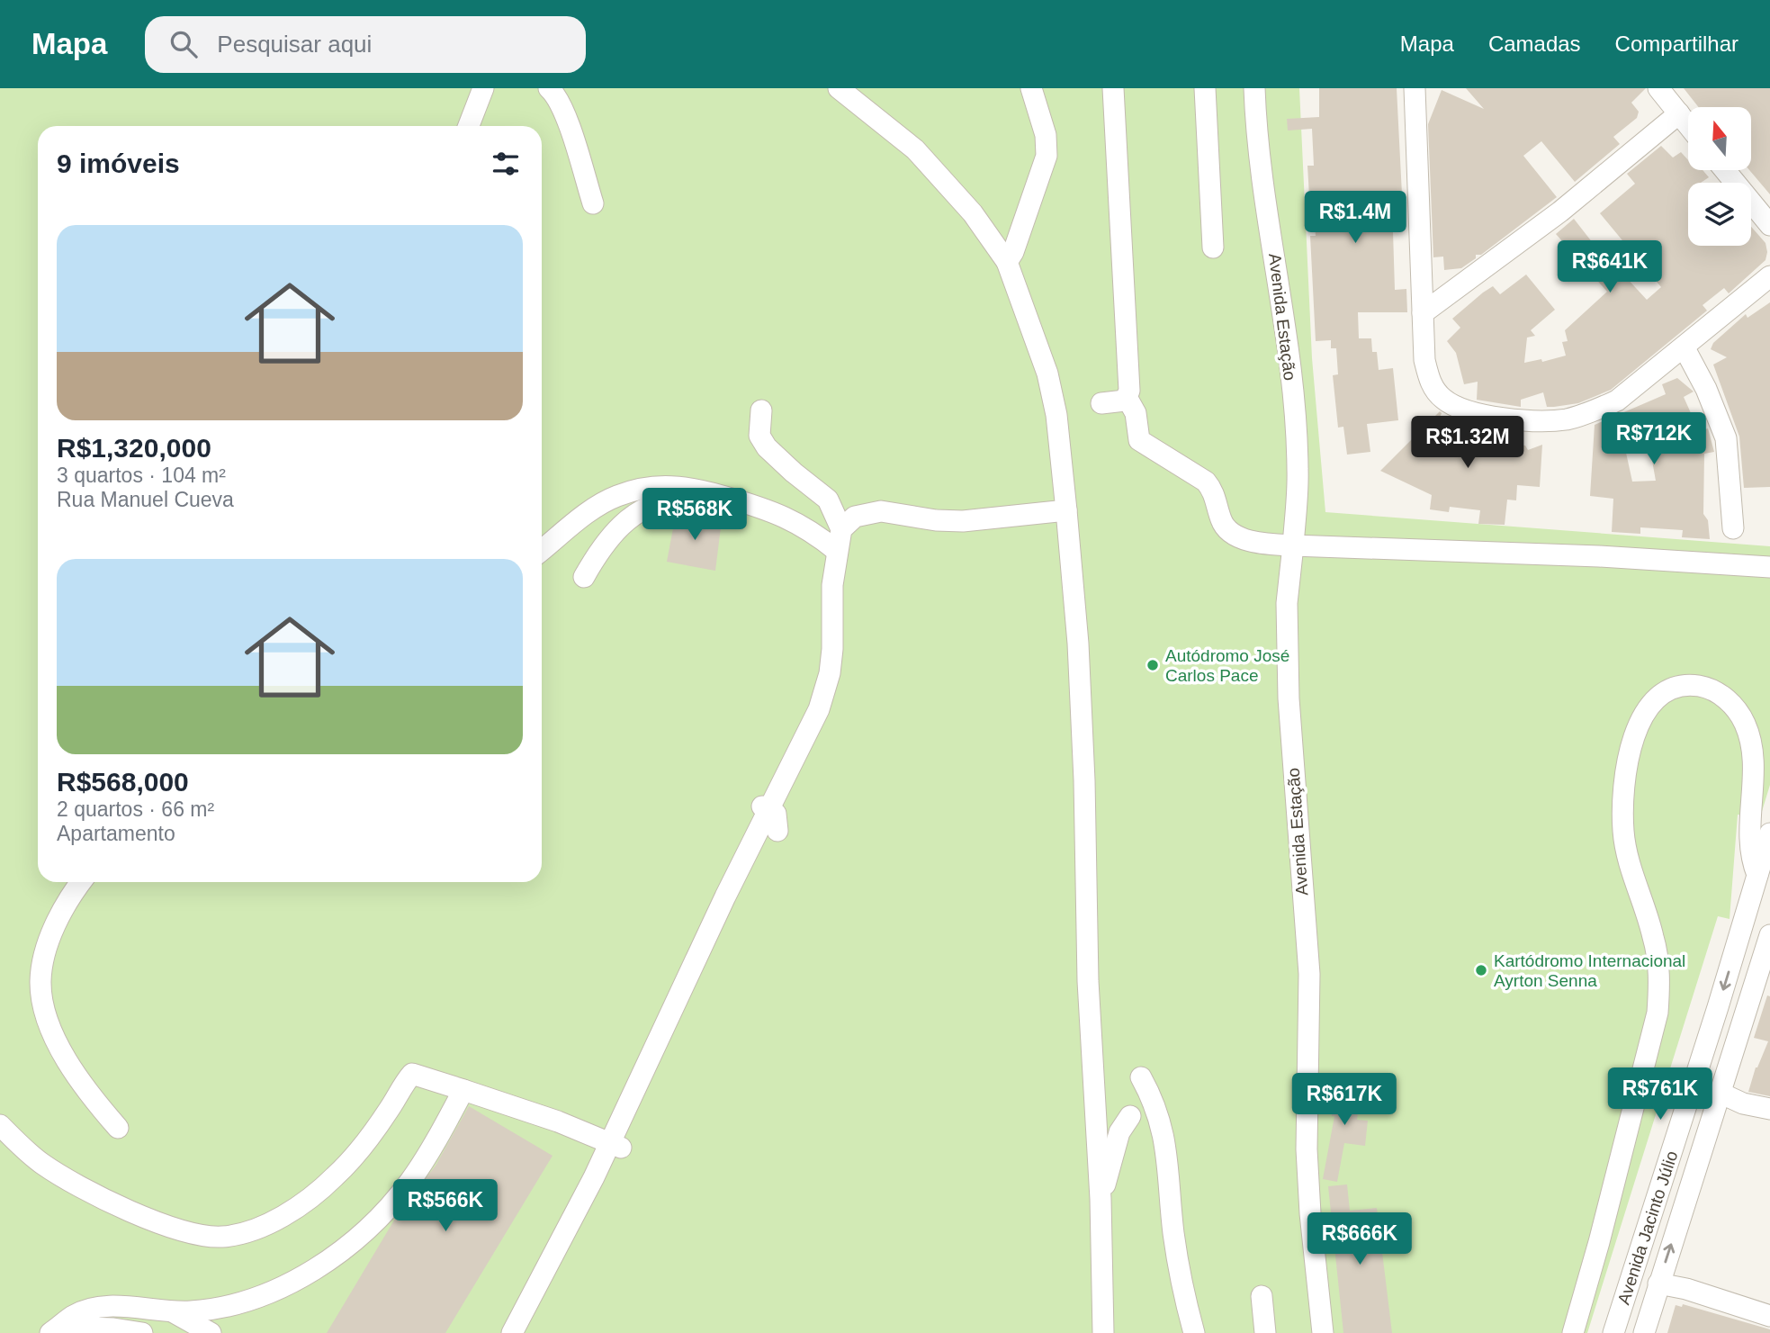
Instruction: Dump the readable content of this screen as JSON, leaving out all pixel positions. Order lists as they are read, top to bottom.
{
  "streets": {
    "street": ["Avenida Estação", "Avenida Jacinto Júlio"]
  },
  "places": ["Autódromo José Carlos Pace", "Kartódromo Internacional Ayrton Senna"],
  "north": "top",
  "page": {
    "header": "Mapa",
    "search": "Pesquisar aqui",
    "nav": ["Mapa", "Camadas", "Compartilhar"],
    "heading": "9 imóveis",
    "price": [
      "R$1.4M",
      "R$641K",
      "R$712K",
      "R$1.32M",
      "R$568K",
      "R$761K",
      "R$617K",
      "R$566K",
      "R$666K"
    ],
    "list": [
      {
        "name": "R$1,320,000",
        "note": "3 quartos · 104 m² · Rua Manuel Cueva"
      },
      {
        "name": "R$568,000",
        "note": "2 quartos · 66 m² · Apartamento"
      }
    ]
  }
}
